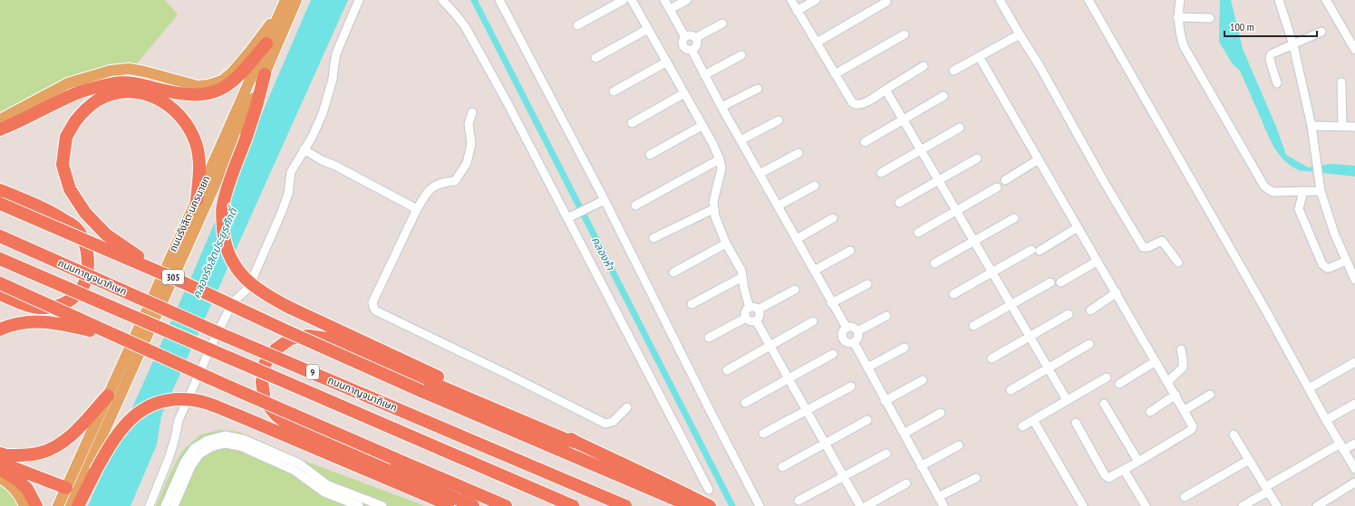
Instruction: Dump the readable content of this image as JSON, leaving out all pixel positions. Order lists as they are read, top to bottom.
{
  "streets": {
    "highway": ["ถนนกาญจนาภิเษก", "9"],
    "main road": ["ถนนรังสิต-นครนายก", "305"]
  },
  "water": ["คลองรังสิตประยูรศักดิ์", "คลองห้า"],
  "scale_bar": "100 m"
}
